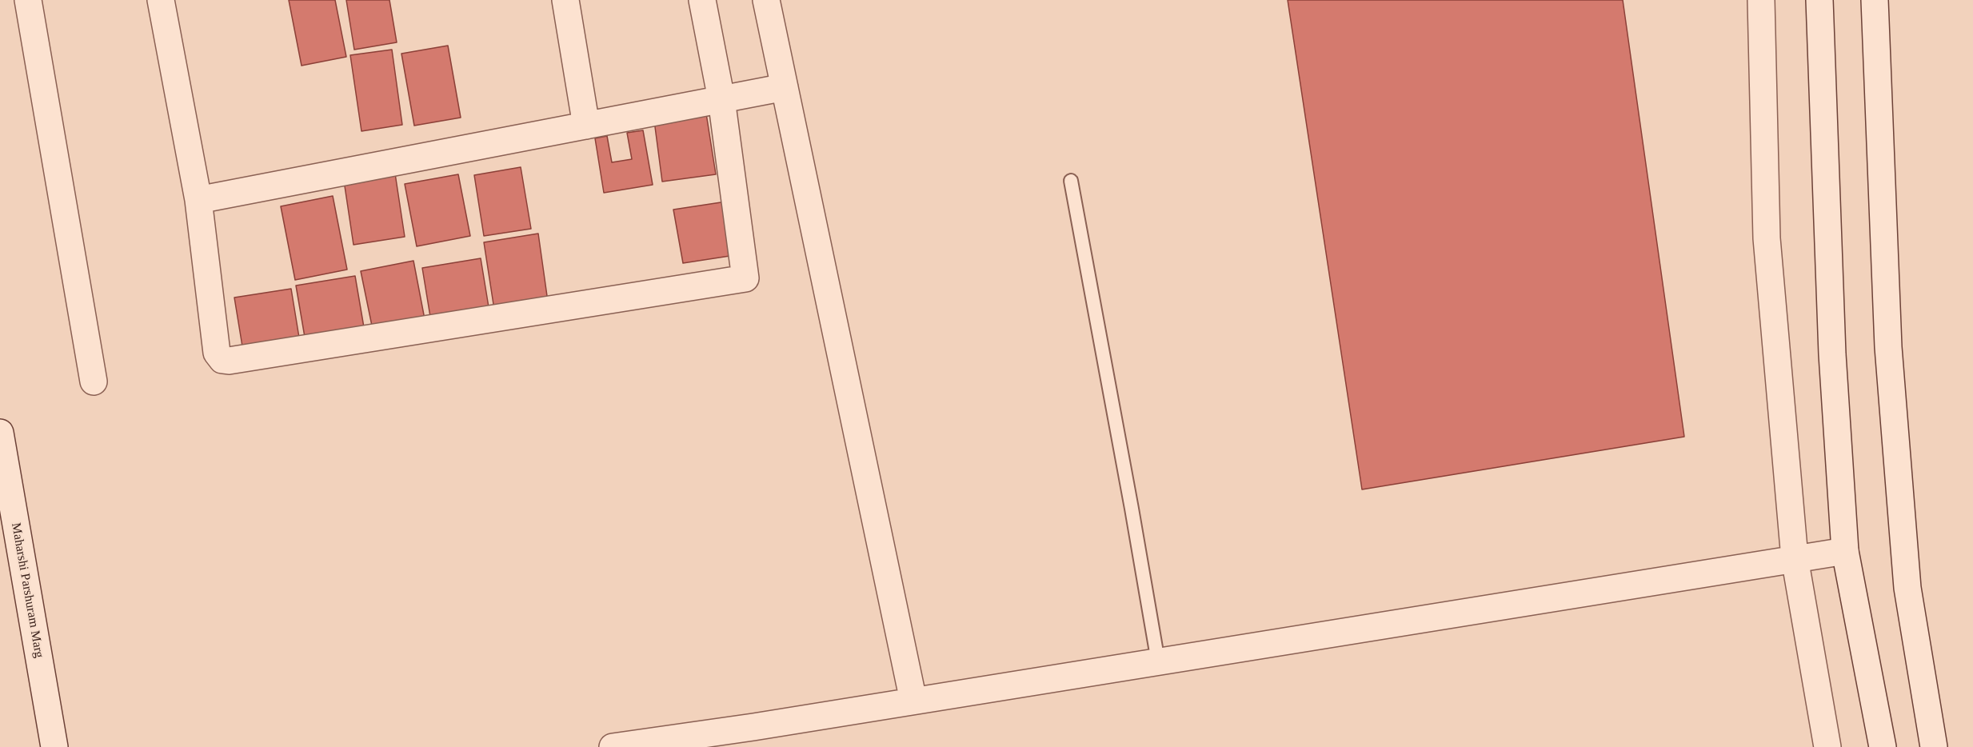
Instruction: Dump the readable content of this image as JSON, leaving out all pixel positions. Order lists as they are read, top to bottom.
{
  "streets": {
    "street": ["Maharshi Parshuram Marg"]
  }
}
